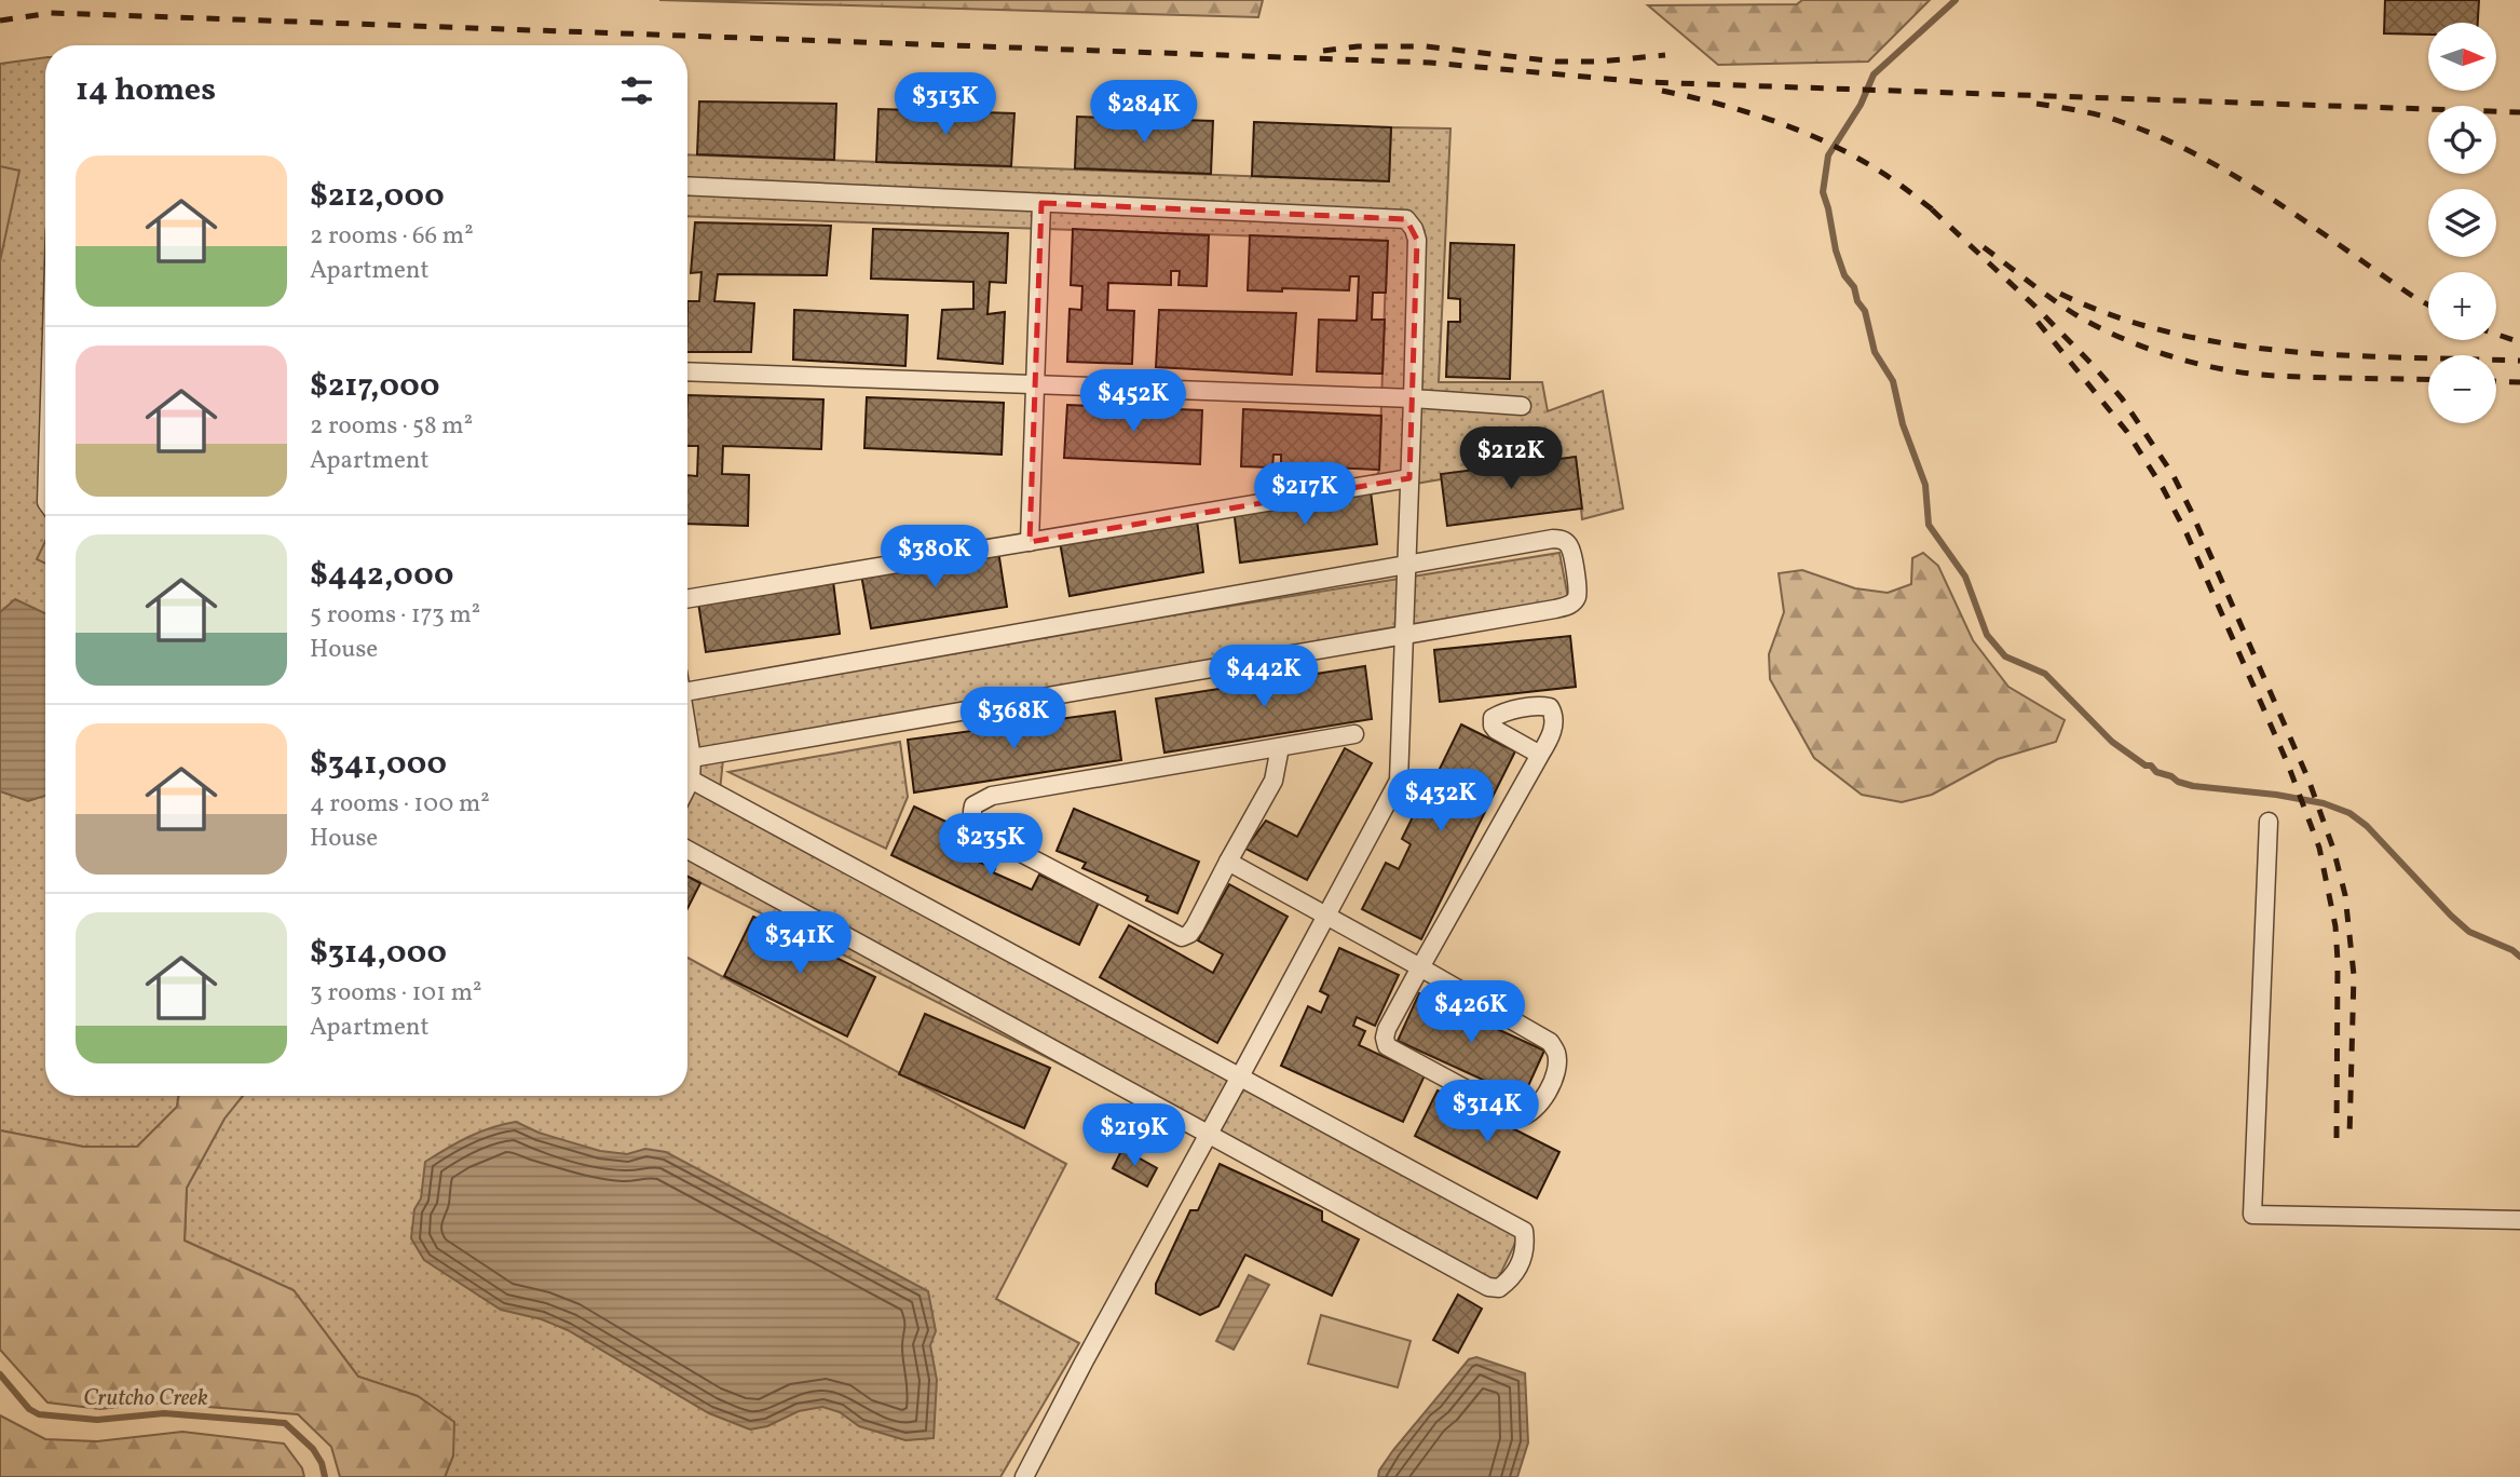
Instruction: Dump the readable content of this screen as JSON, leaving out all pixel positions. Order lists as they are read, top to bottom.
{
  "water": ["Crutcho Creek"],
  "north": "right",
  "page": {
    "map_buttons": ["+", "−"],
    "heading": "14 homes",
    "price": [
      "$313K",
      "$284K",
      "$452K",
      "$212K",
      "$217K",
      "$380K",
      "$442K",
      "$368K",
      "$432K",
      "$235K",
      "$341K",
      "$426K",
      "$314K",
      "$219K"
    ],
    "list": [
      {
        "name": "$212,000",
        "note": "2 rooms · 66 m² · Apartment"
      },
      {
        "name": "$217,000",
        "note": "2 rooms · 58 m² · Apartment"
      },
      {
        "name": "$442,000",
        "note": "5 rooms · 173 m² · House"
      },
      {
        "name": "$341,000",
        "note": "4 rooms · 100 m² · House"
      },
      {
        "name": "$314,000",
        "note": "3 rooms · 101 m² · Apartment"
      }
    ]
  }
}
